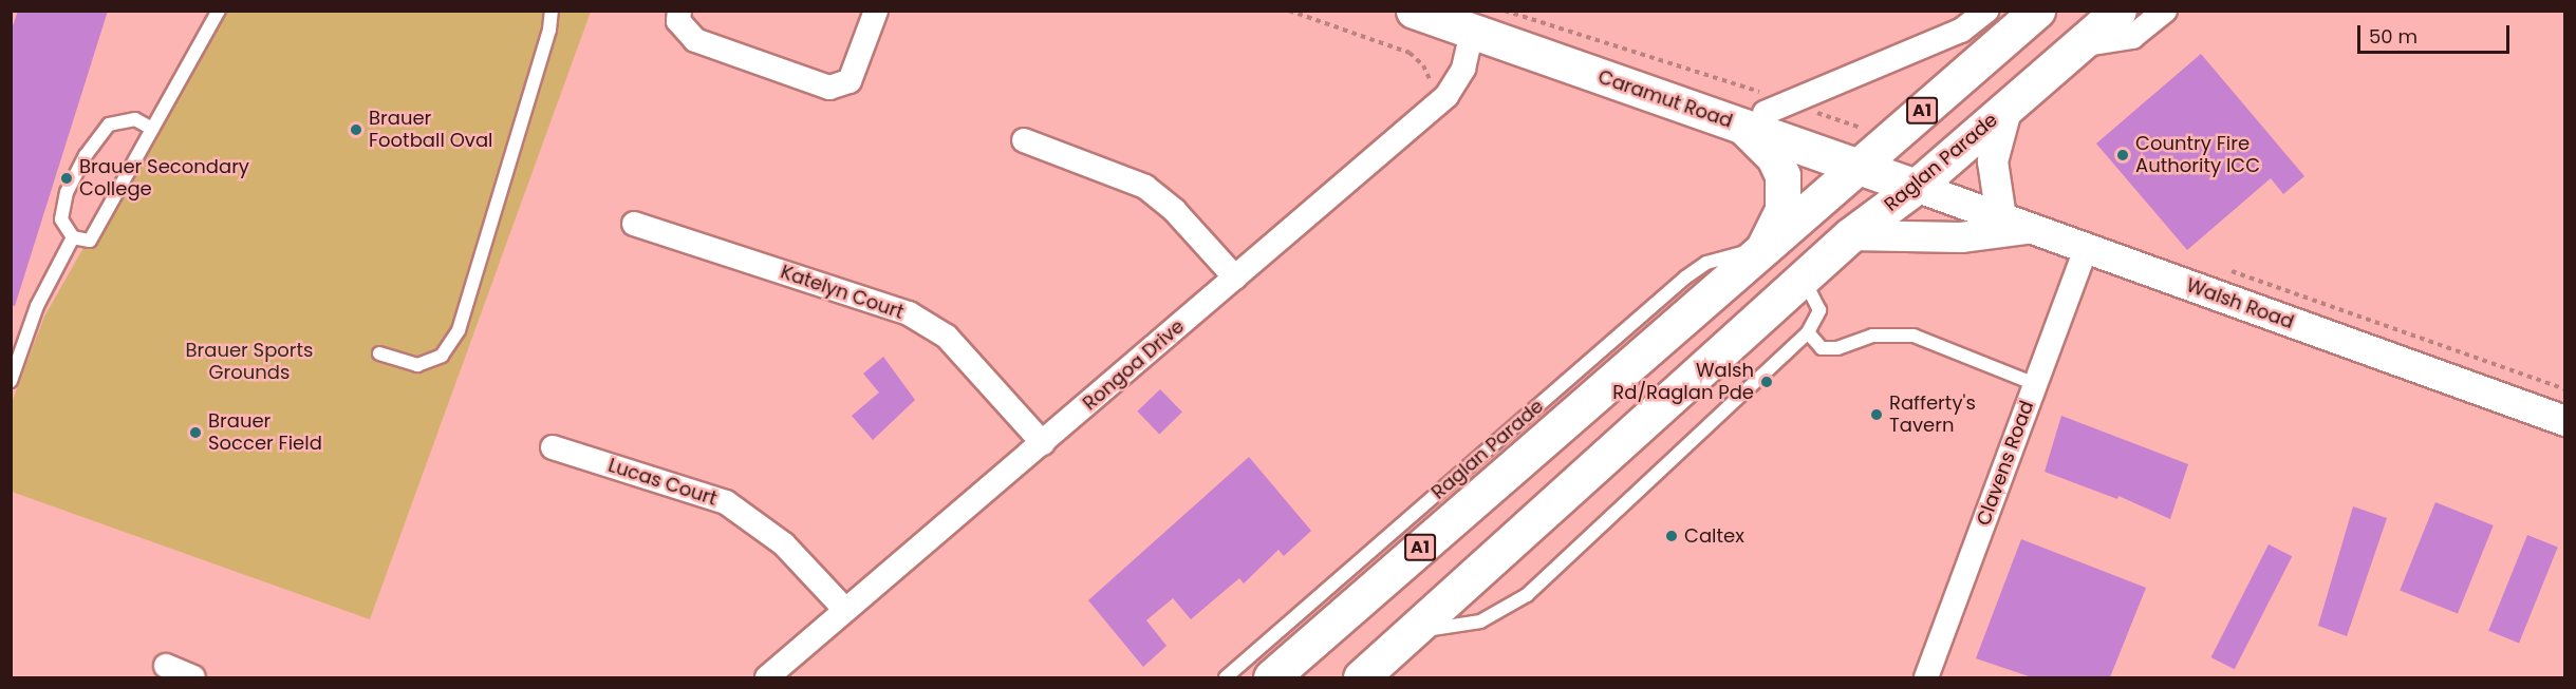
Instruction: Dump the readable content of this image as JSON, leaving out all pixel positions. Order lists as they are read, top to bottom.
{
  "streets": {
    "main road": ["Caramut Road", "A1", "Raglan Parade"],
    "street": [
      "Katelyn Court",
      "Walsh Road",
      "Rongoa Drive",
      "Clavens Road",
      "Lucas Court"
    ]
  },
  "crossings": [
    ["Caramut Road", "Raglan Parade"],
    ["Caramut Road", "Walsh Road"],
    ["Caramut Road", "Rongoa Drive"],
    ["Raglan Parade", "Walsh Road"],
    ["Katelyn Court", "Rongoa Drive"],
    ["Walsh Road", "Clavens Road"],
    ["Rongoa Drive", "Lucas Court"]
  ],
  "parks": ["Brauer Sports Grounds"],
  "places": [
    "Brauer Football Oval",
    "Country Fire Authority ICC",
    "Brauer Secondary College",
    "Walsh Rd/Raglan Pde",
    "Rafferty's Tavern",
    "Brauer Soccer Field",
    "Caltex"
  ],
  "scale_bar": "50 m"
}
